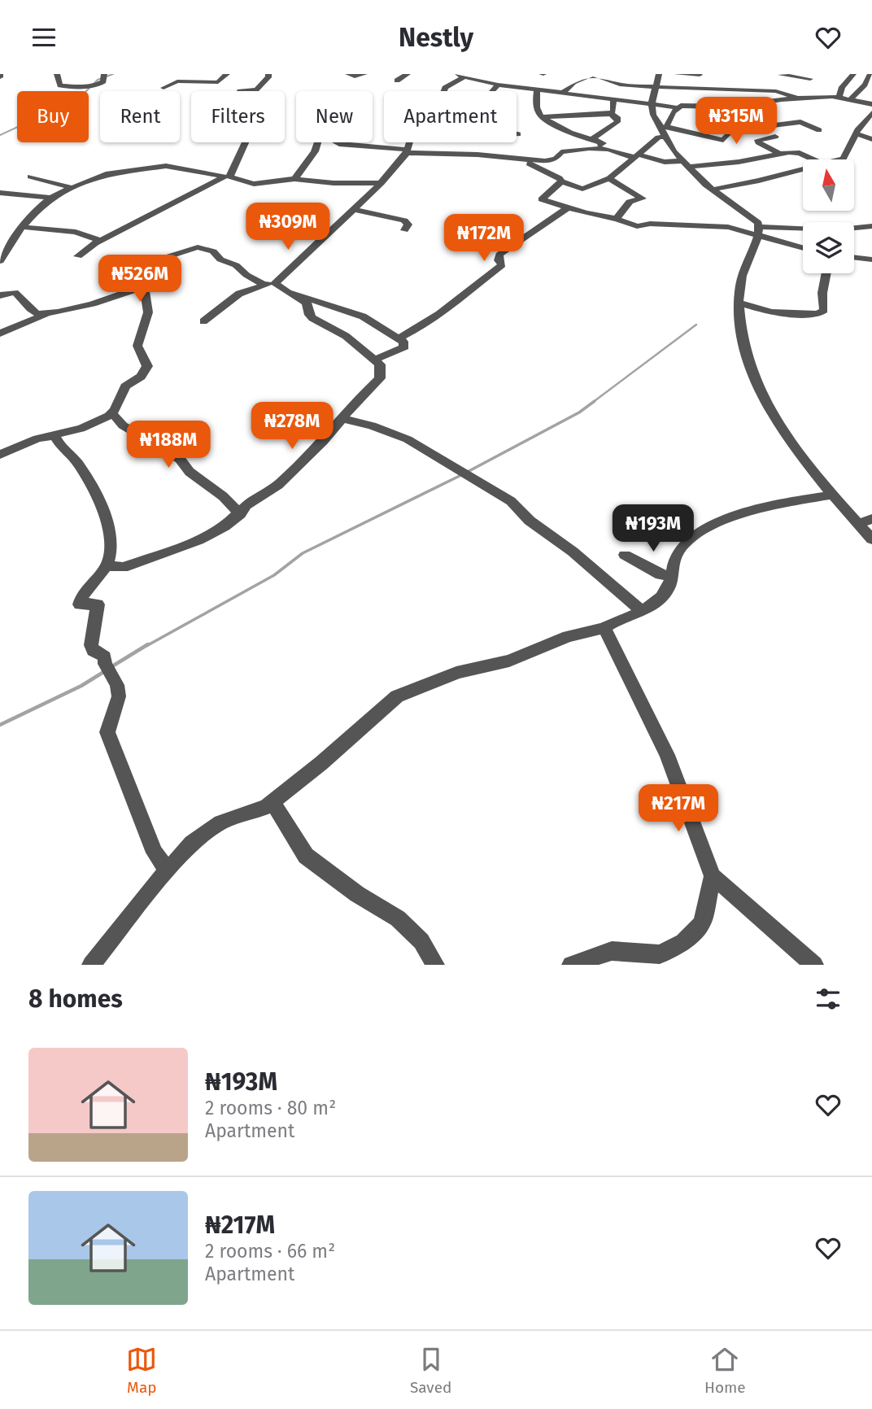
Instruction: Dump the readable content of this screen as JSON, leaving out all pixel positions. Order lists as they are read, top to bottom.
{
  "north": "top",
  "page": {
    "header": "Nestly",
    "chip": [
      "Buy",
      "Rent",
      "Filters",
      "New",
      "Apartment"
    ],
    "price": [
      "₦315M",
      "₦309M",
      "₦172M",
      "₦526M",
      "₦278M",
      "₦188M",
      "₦193M",
      "₦217M"
    ],
    "heading": "8 homes",
    "list": [
      {
        "name": "₦193M",
        "note": "2 rooms · 80 m² · Apartment"
      },
      {
        "name": "₦217M",
        "note": "2 rooms · 66 m² · Apartment"
      }
    ],
    "tabs": ["Map", "Saved", "Home"]
  }
}
